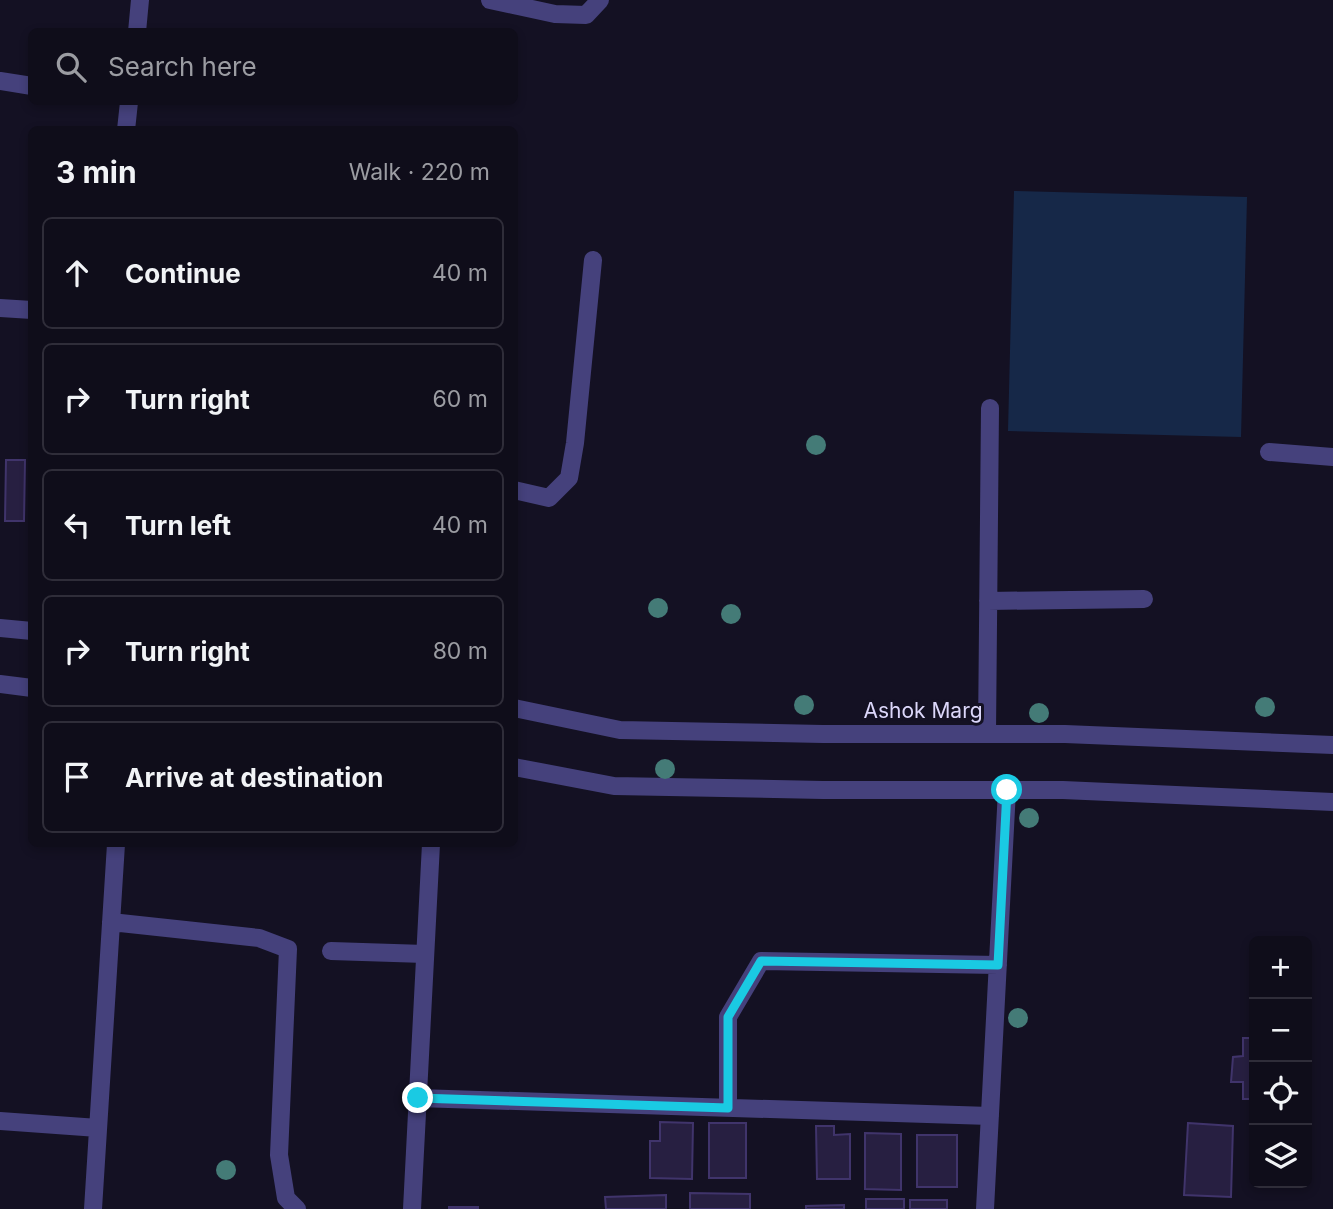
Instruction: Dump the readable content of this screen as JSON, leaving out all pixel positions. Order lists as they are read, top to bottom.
{
  "streets": {
    "street": ["Ashok Marg"]
  },
  "page": {
    "search": "Search here",
    "heading": ["3 min", "Walk · 220 m"],
    "list": [
      ["Continue", "40 m"],
      ["Turn right", "60 m"],
      ["Turn left", "40 m"],
      ["Turn right", "80 m"],
      "Arrive at destination"
    ],
    "map_buttons": ["+", "−"]
  }
}
